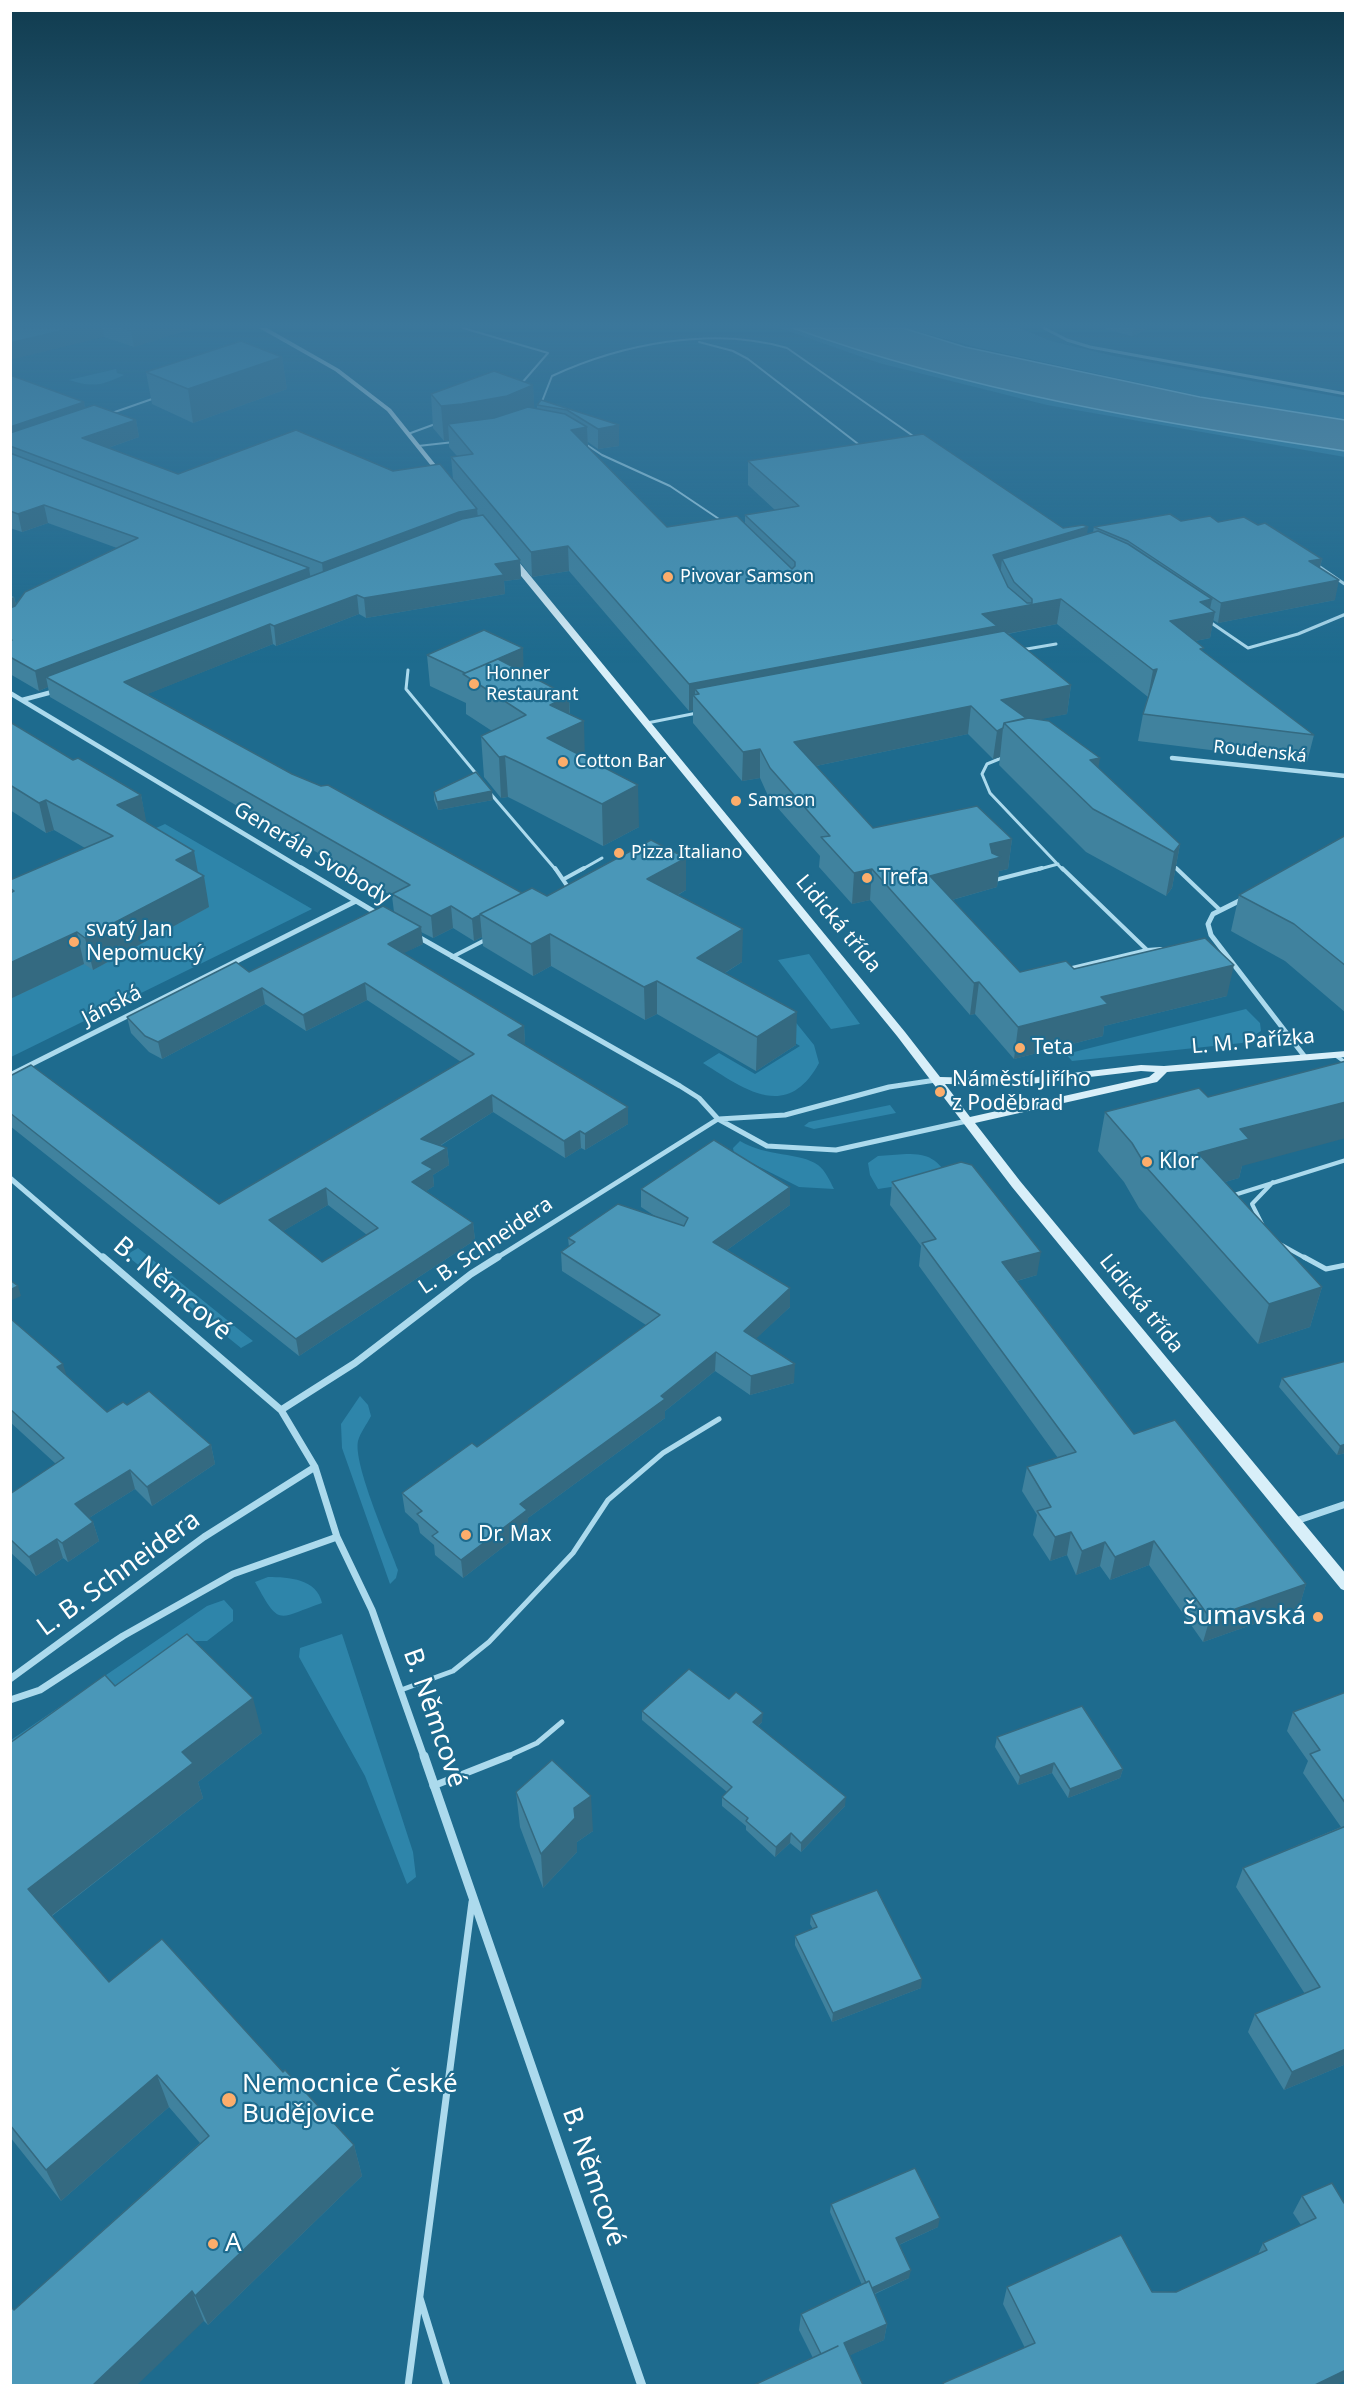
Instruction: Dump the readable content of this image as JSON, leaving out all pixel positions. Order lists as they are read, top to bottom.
{
  "streets": {
    "street": [
      "Roudenská",
      "Generála Svobody",
      "Lidická třída",
      "Jánská",
      "L. M. Pařízka",
      "L. B. Schneidera",
      "B. Němcové"
    ]
  },
  "crossings": [
    ["Generála Svobody", "Lidická třída"],
    ["Generála Svobody", "Jánská"],
    ["Generála Svobody", "L. B. Schneidera"],
    ["Lidická třída", "L. M. Pařízka"],
    ["L. B. Schneidera", "B. Němcové"]
  ],
  "places": [
    "Pivovar Samson",
    "Honner Restaurant",
    "Cotton Bar",
    "Samson",
    "Pizza Italiano",
    "Trefa",
    "svatý Jan Nepomucký",
    "Teta",
    "Náměstí Jiřího z Poděbrad",
    "Klor",
    "Dr. Max",
    "Šumavská",
    "Nemocnice České Budějovice",
    "A"
  ]
}
